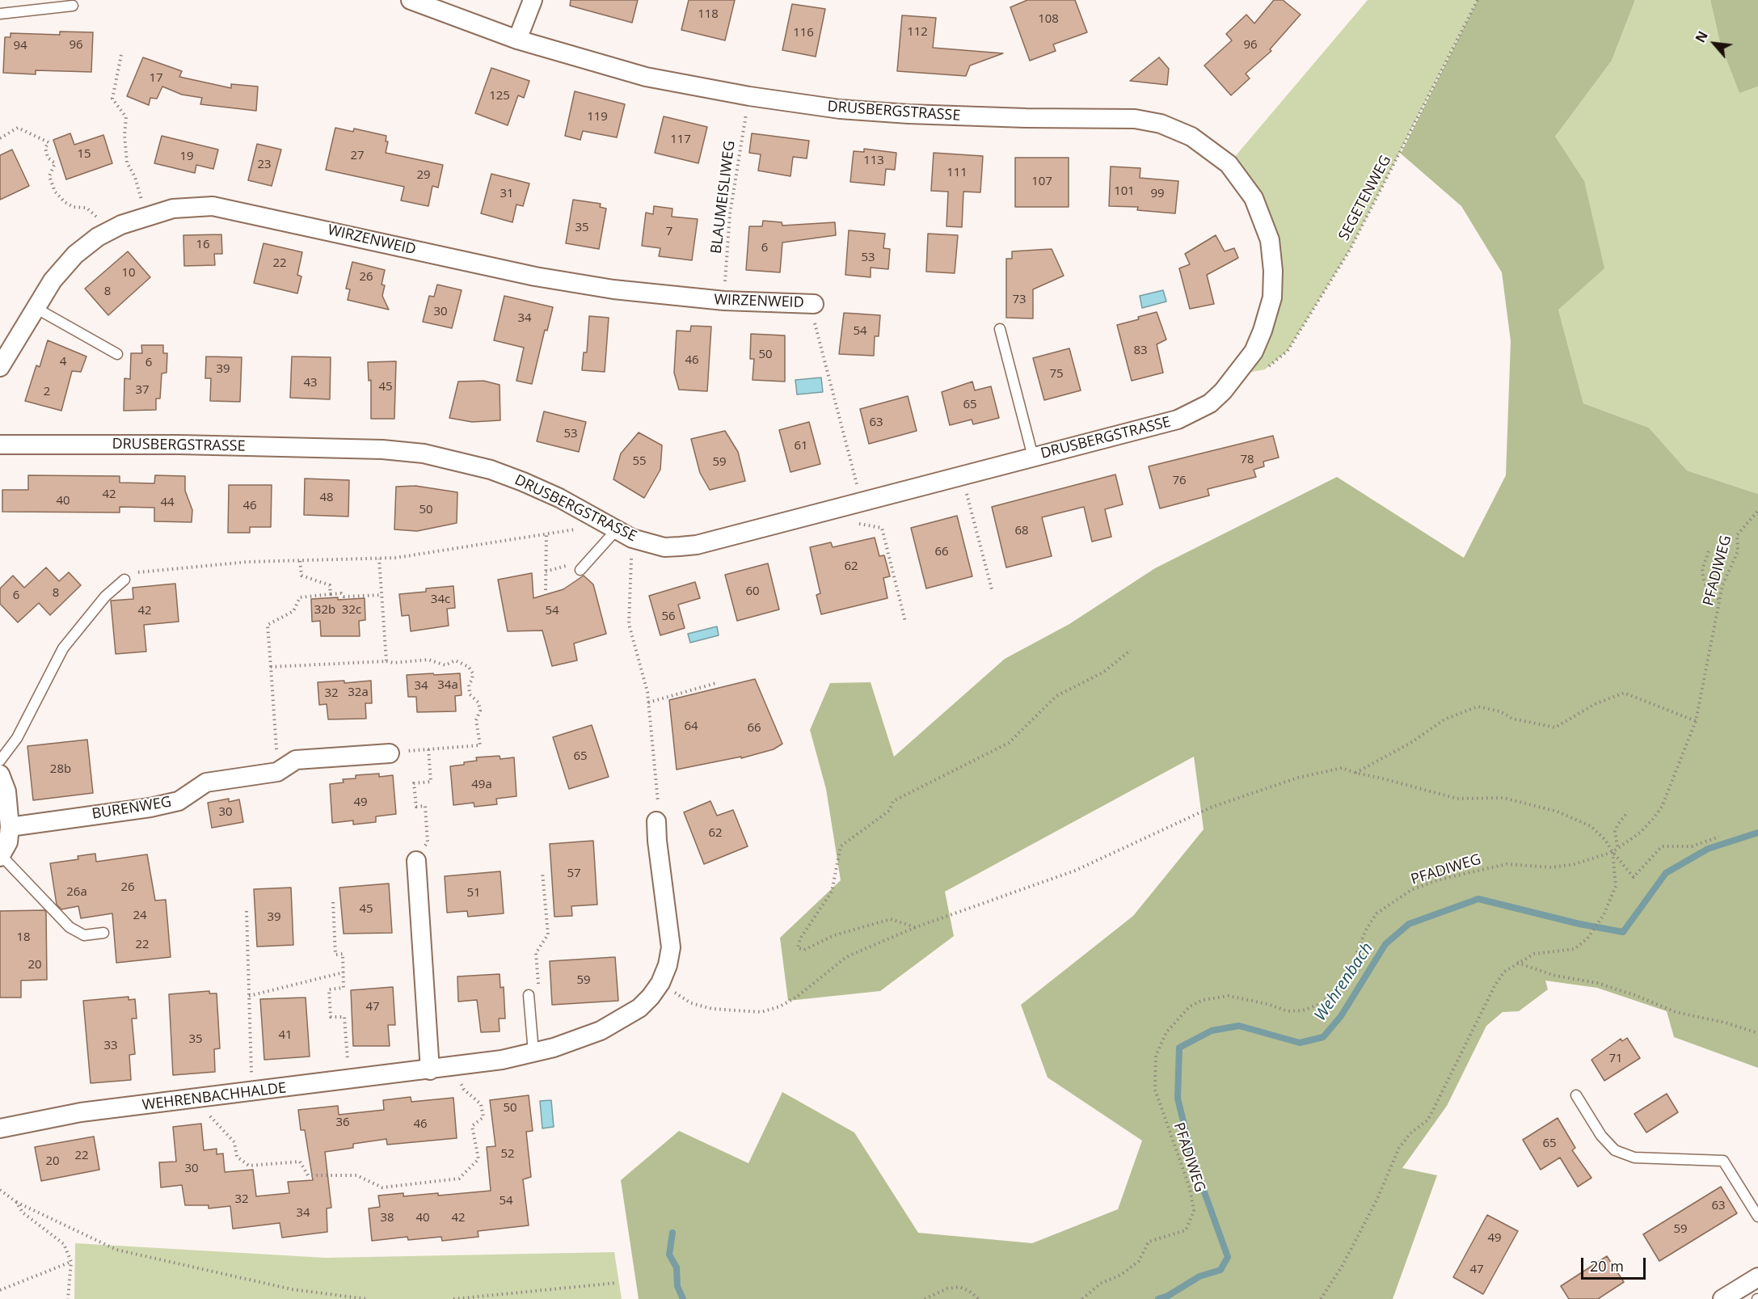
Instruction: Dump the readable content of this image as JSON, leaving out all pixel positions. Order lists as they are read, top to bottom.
{
  "streets": {
    "street": [
      "DRUSBERGSTRASSE",
      "WIRZENWEID",
      "BURENWEG",
      "WEHRENBACHHALDE"
    ],
    "path": ["BLAUMEISLIWEG", "SEGETENWEG", "PFADIWEG"]
  },
  "crossings": [
    ["DRUSBERGSTRASSE", "BLAUMEISLIWEG"],
    ["DRUSBERGSTRASSE", "SEGETENWEG"],
    ["BLAUMEISLIWEG", "WIRZENWEID"]
  ],
  "water": ["Wehrenbach"],
  "house_numbers": [
    "118",
    "108",
    "112",
    "116",
    "96",
    "96",
    "94",
    "17",
    "125",
    "119",
    "117",
    "15",
    "27",
    "19",
    "113",
    "23",
    "111",
    "29",
    "107",
    "101",
    "31",
    "99",
    "35",
    "7",
    "16",
    "6",
    "53",
    "22",
    "10",
    "26",
    "8",
    "73",
    "30",
    "34",
    "54",
    "83",
    "50",
    "46",
    "4",
    "6",
    "39",
    "75",
    "43",
    "45",
    "37",
    "2",
    "65",
    "63",
    "53",
    "61",
    "78",
    "55",
    "59",
    "76",
    "42",
    "48",
    "40",
    "44",
    "46",
    "50",
    "68",
    "66",
    "62",
    "60",
    "8",
    "6",
    "34c",
    "32b",
    "32c",
    "42",
    "54",
    "56",
    "34a",
    "34",
    "32a",
    "32",
    "64",
    "66",
    "65",
    "28b",
    "49a",
    "49",
    "30",
    "62",
    "57",
    "26",
    "26a",
    "51",
    "45",
    "24",
    "39",
    "18",
    "22",
    "20",
    "59",
    "47",
    "41",
    "35",
    "33",
    "71",
    "50",
    "36",
    "46",
    "65",
    "52",
    "22",
    "20",
    "30",
    "32",
    "54",
    "63",
    "34",
    "38",
    "40",
    "42",
    "59",
    "49",
    "47"
  ],
  "scale_bar": "20 m",
  "north": "top left"
}
